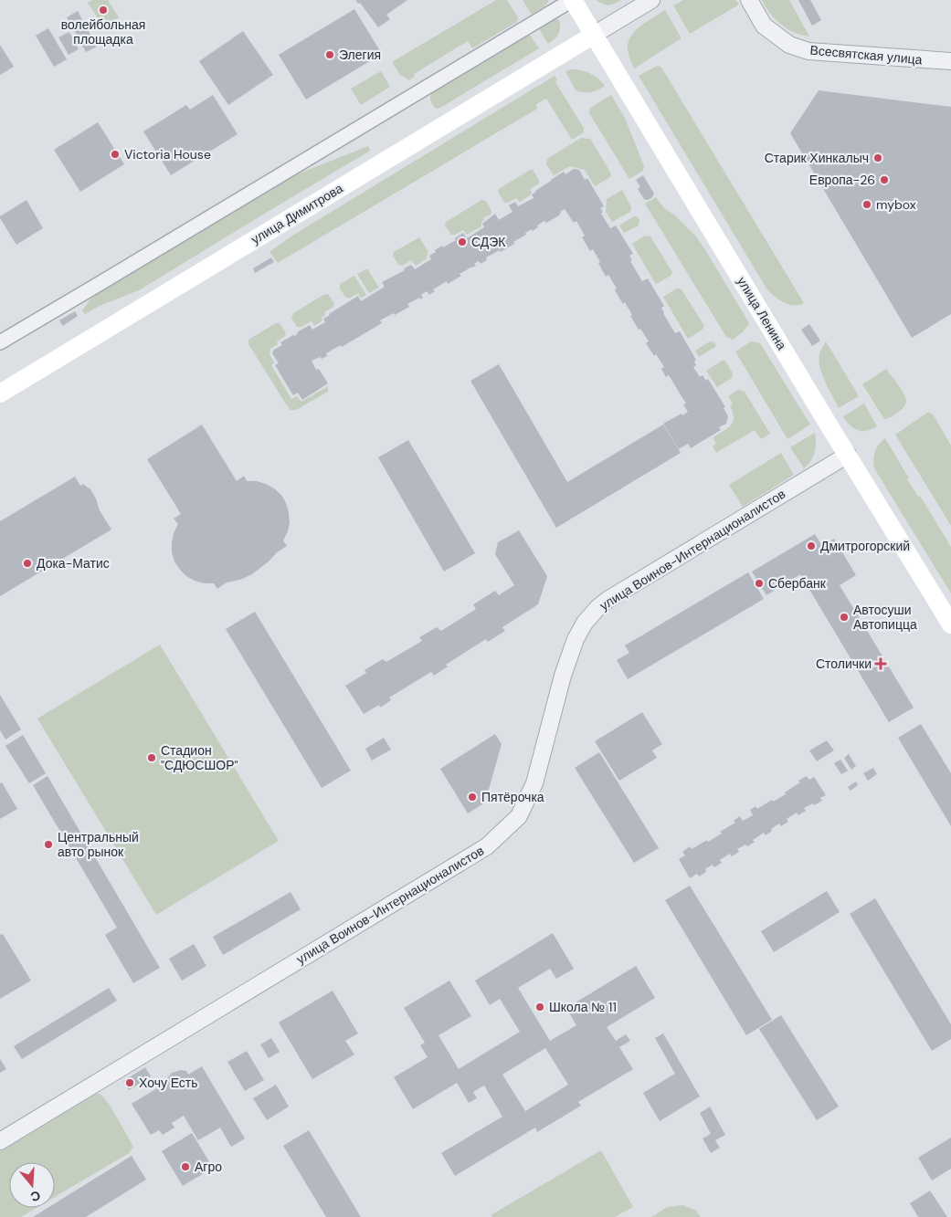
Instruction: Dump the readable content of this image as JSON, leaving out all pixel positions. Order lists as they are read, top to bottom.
{
  "streets": {
    "main road": ["улица Димитрова", "улица Ленина"],
    "street": ["Всесвятская улица", "улица Воинов-Интернационалистов"]
  },
  "crossings": [
    ["улица Димитрова", "улица Ленина"],
    ["улица Ленина", "улица Воинов-Интернационалистов"]
  ],
  "places": {
    "other": [
      "волейбольная площадка",
      "Элегия",
      "Victoria House",
      "Старик Хинкалыч",
      "Европа-26",
      "mybox",
      "СДЭК",
      "Дмитрогорский",
      "Дока-Матис",
      "Сбербанк",
      "Автосуши Автопицца",
      "Стадион \"СДЮСШОР\"",
      "Пятёрочка",
      "Центральный авто рынок",
      "Школа № 11",
      "Хочу Есть",
      "Агро"
    ],
    "health": ["Столички"]
  },
  "north": "bottom"
}
